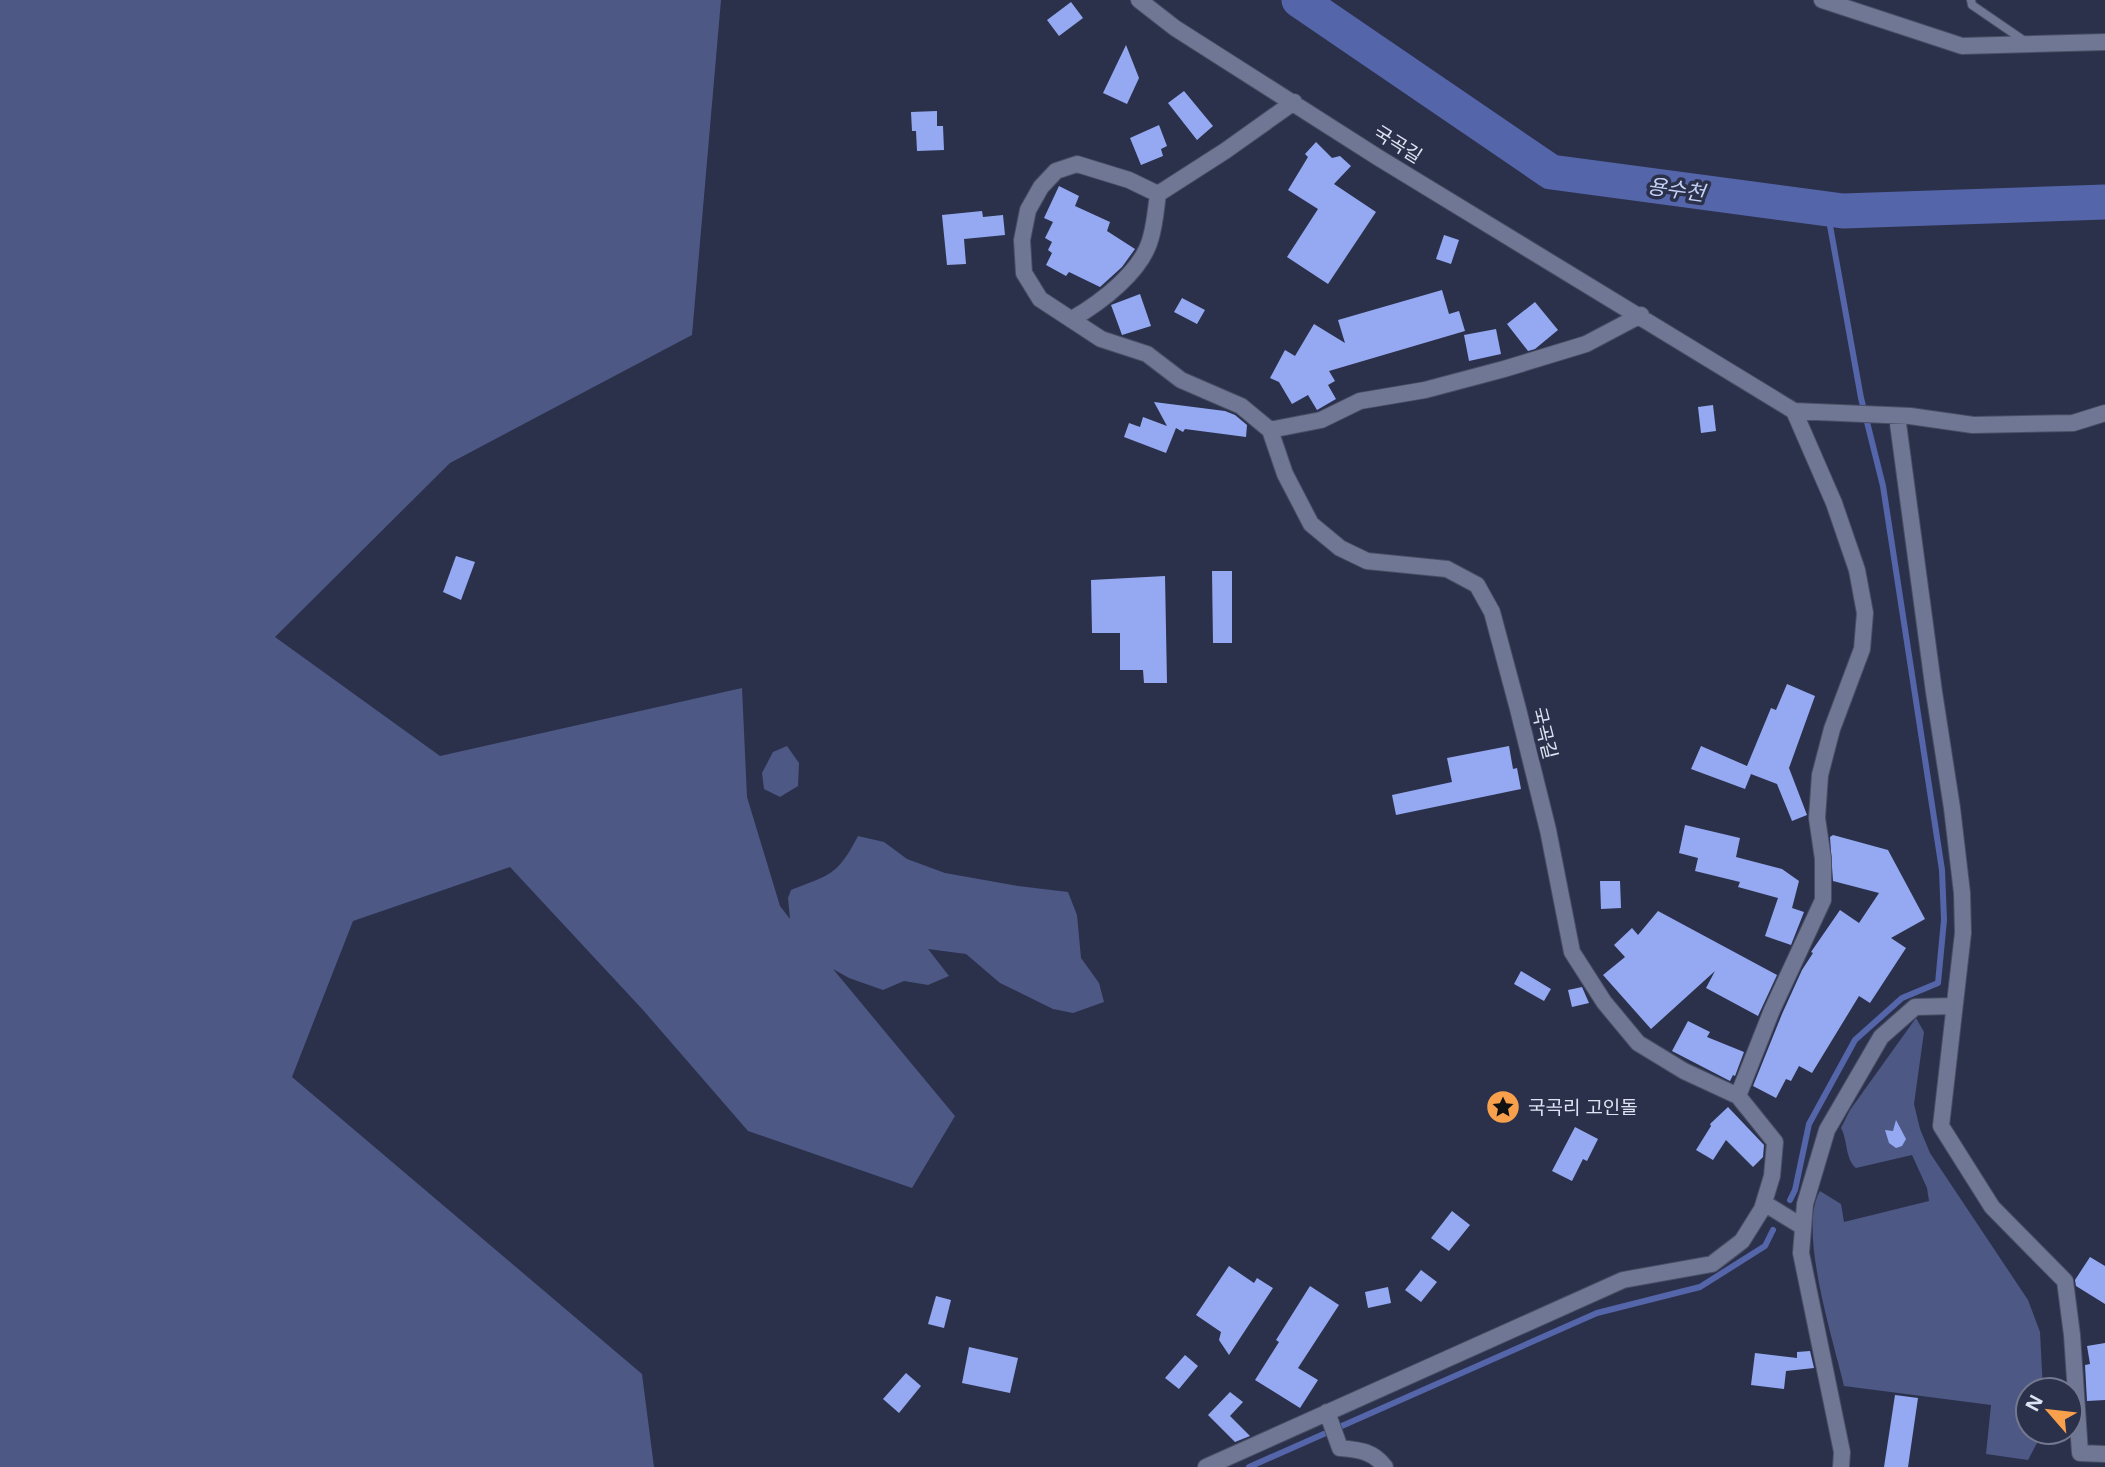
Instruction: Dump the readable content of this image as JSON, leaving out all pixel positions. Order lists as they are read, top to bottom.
{
  "streets": {
    "street": ["국곡길"]
  },
  "water": ["용수천"],
  "places": {
    "place": ["국곡리 고인돌"]
  },
  "north": "top left"
}
